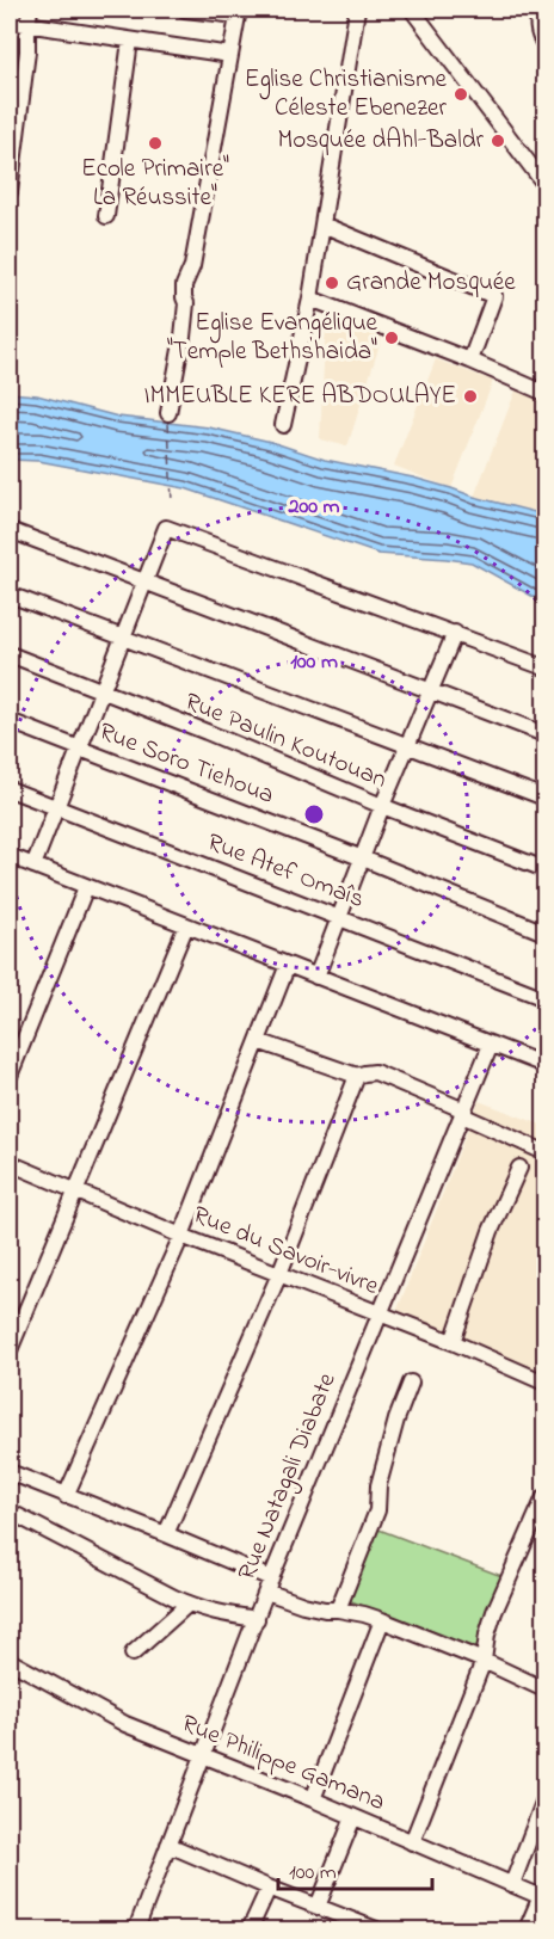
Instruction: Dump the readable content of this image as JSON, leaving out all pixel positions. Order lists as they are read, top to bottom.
{
  "streets": {
    "street": [
      "Rue Paulin Koutouan",
      "Rue Soro Tiehoua",
      "Rue Atef Omaîs",
      "Rue du Savoir-vivre",
      "Rue Natagali Diabate",
      "Rue Philippe Gamana"
    ]
  },
  "crossings": [
    ["Rue du Savoir-vivre", "Rue Natagali Diabate"],
    ["Rue Natagali Diabate", "Rue Philippe Gamana"]
  ],
  "places": [
    "Eglise Christianisme Céleste Ebenezer",
    "Mosquée dAhl-Baldr",
    "Ecole Primaire\" La Réussite\"",
    "Grande Mosquée",
    "Eglise Evangélique \"Temple Bethshaida\"",
    "IMMEUBLE KERE ABDOULAYE"
  ],
  "scale_bar": "100 m",
  "rings": ["200 m", "100 m"]
}
